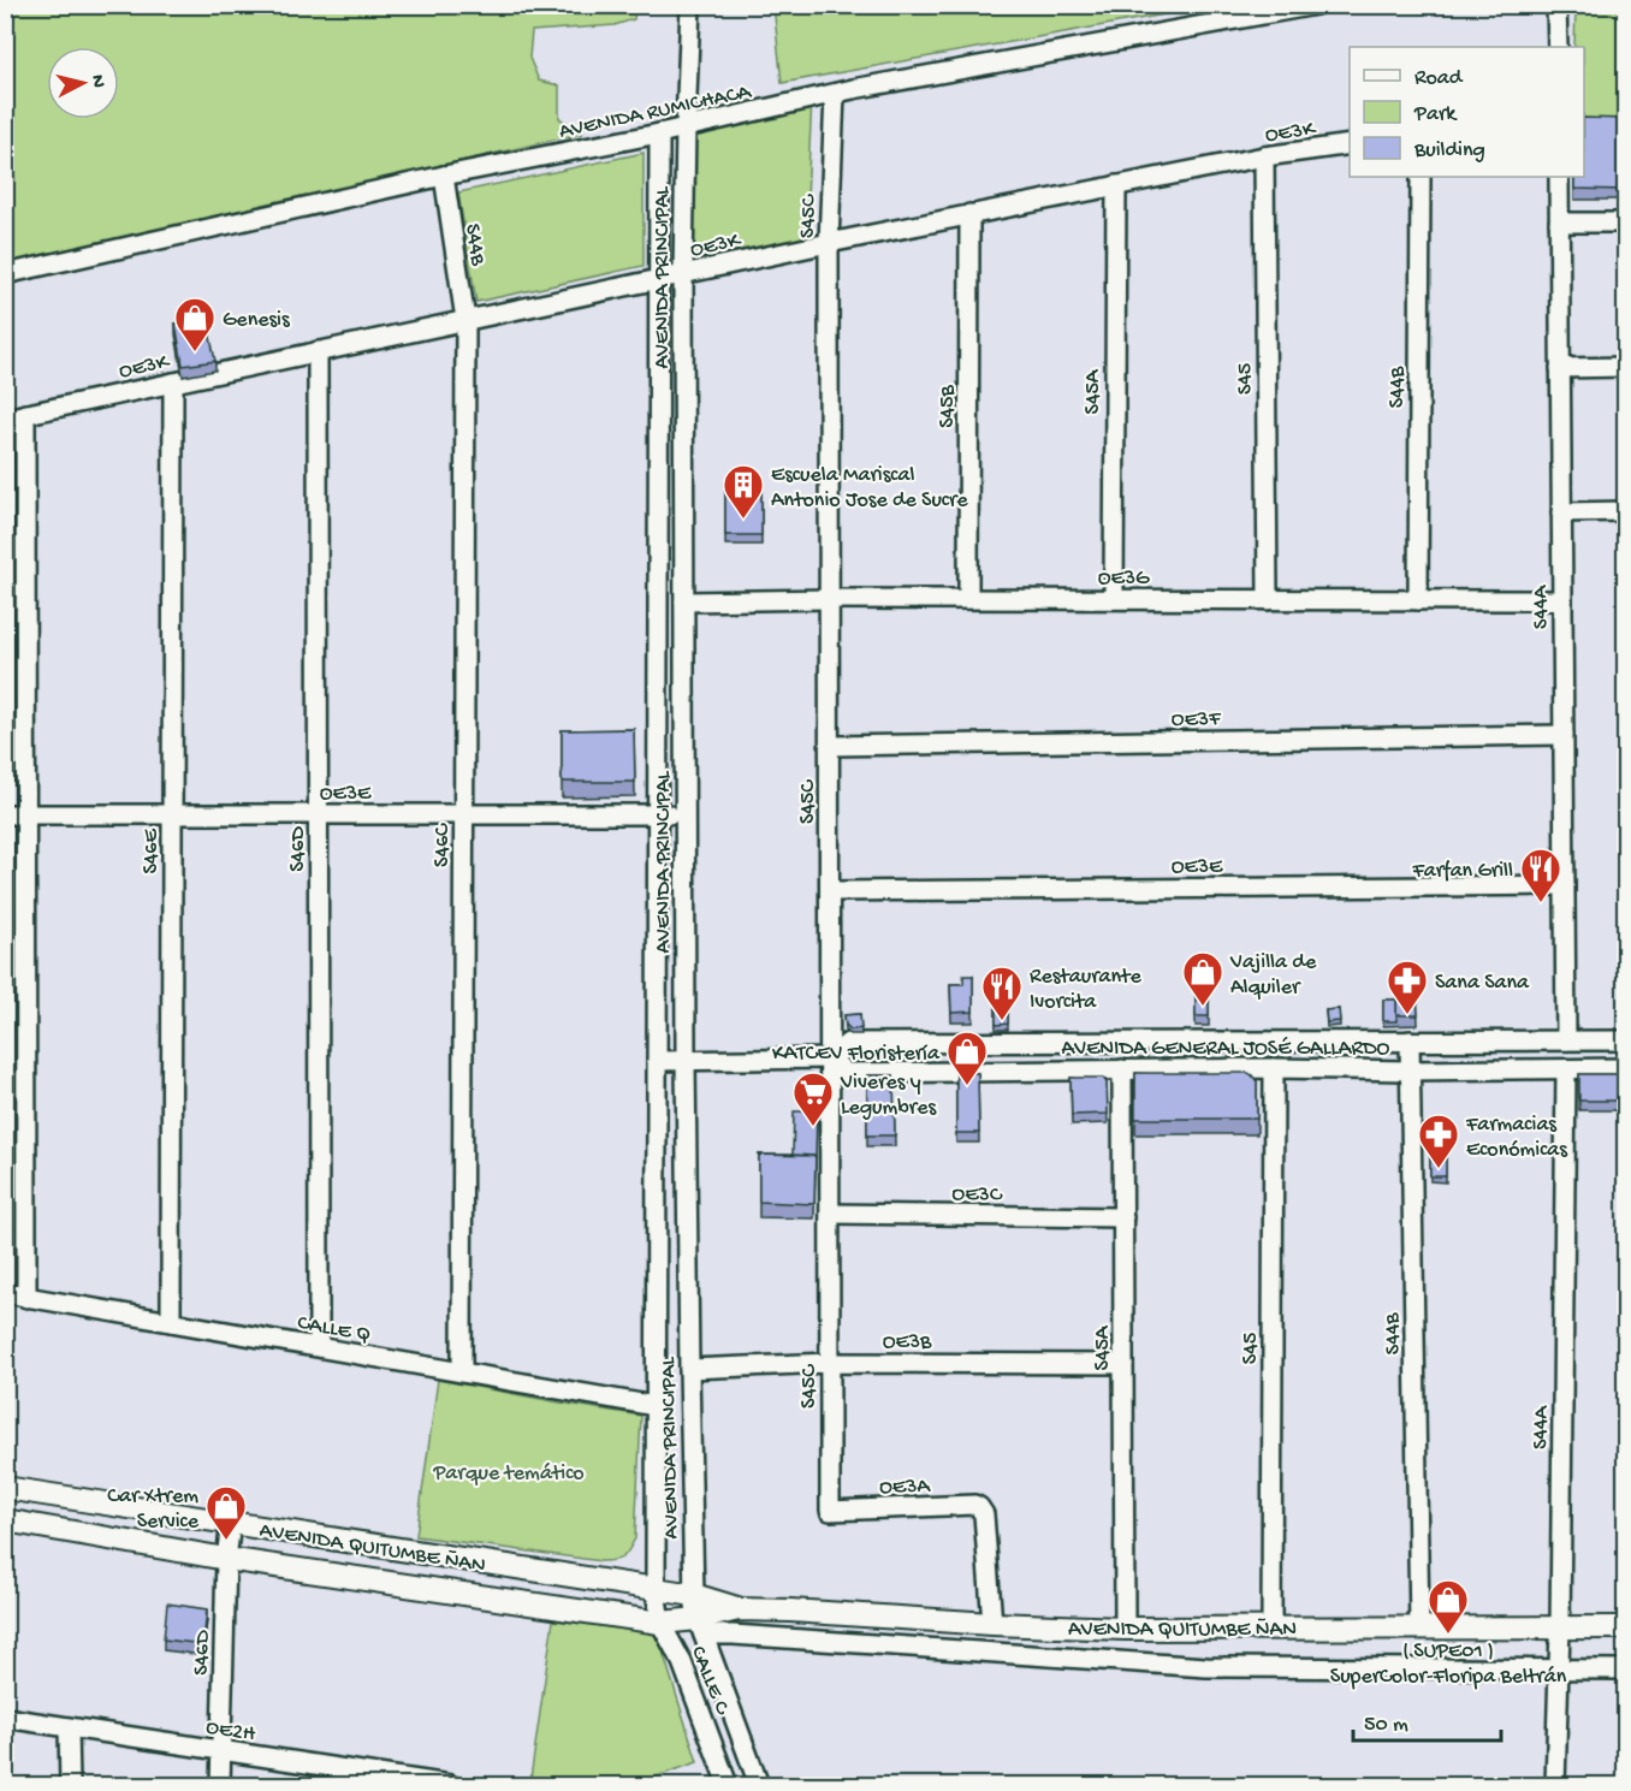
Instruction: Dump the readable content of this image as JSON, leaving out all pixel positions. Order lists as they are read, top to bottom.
{
  "streets": {
    "street": [
      "AVENIDA RUMICHACA",
      "OE3K",
      "S45C",
      "S44B",
      "AVENIDA PRINCIPAL",
      "S45",
      "S45A",
      "S45B",
      "OE3G",
      "S44A",
      "OE3F",
      "OE3E",
      "S46C",
      "S46D",
      "S46E",
      "AVENIDA GENERAL JOSÉ GALLARDO",
      "OE3C",
      "CALLE Q",
      "OE3B",
      "OE3A",
      "AVENIDA QUITUMBE ÑAN",
      "CALLE C",
      "OE2H"
    ]
  },
  "crossings": [
    ["AVENIDA RUMICHACA", "S45C"],
    ["AVENIDA RUMICHACA", "S44B"],
    ["AVENIDA RUMICHACA", "AVENIDA PRINCIPAL"],
    ["OE3K", "S45C"],
    ["OE3K", "S44B"],
    ["OE3K", "AVENIDA PRINCIPAL"],
    ["OE3K", "S45"],
    ["OE3K", "S45A"],
    ["OE3K", "S45B"],
    ["OE3K", "S46C"],
    ["OE3K", "S46D"],
    ["OE3K", "S46E"],
    ["S45C", "OE3G"],
    ["S45C", "OE3F"],
    ["S45C", "OE3E"],
    ["S45C", "AVENIDA GENERAL JOSÉ GALLARDO"],
    ["S45C", "OE3C"],
    ["S45C", "OE3B"],
    ["S45C", "OE3A"],
    ["S44B", "OE3G"],
    ["S44B", "S46C"],
    ["S44B", "AVENIDA GENERAL JOSÉ GALLARDO"],
    ["S44B", "AVENIDA QUITUMBE ÑAN"],
    ["AVENIDA PRINCIPAL", "OE3G"],
    ["AVENIDA PRINCIPAL", "OE3E"],
    ["AVENIDA PRINCIPAL", "AVENIDA GENERAL JOSÉ GALLARDO"],
    ["AVENIDA PRINCIPAL", "CALLE Q"],
    ["AVENIDA PRINCIPAL", "OE3B"],
    ["AVENIDA PRINCIPAL", "AVENIDA QUITUMBE ÑAN"],
    ["AVENIDA PRINCIPAL", "CALLE C"],
    ["S45", "OE3G"],
    ["S45", "AVENIDA GENERAL JOSÉ GALLARDO"],
    ["S45", "AVENIDA QUITUMBE ÑAN"],
    ["S45A", "OE3G"],
    ["S45A", "AVENIDA GENERAL JOSÉ GALLARDO"],
    ["S45A", "OE3C"],
    ["S45A", "OE3B"],
    ["S45A", "AVENIDA QUITUMBE ÑAN"],
    ["S45B", "OE3G"],
    ["OE3G", "S44A"],
    ["S44A", "OE3F"],
    ["S44A", "OE3E"],
    ["S44A", "AVENIDA GENERAL JOSÉ GALLARDO"],
    ["S44A", "AVENIDA QUITUMBE ÑAN"],
    ["OE3E", "S46C"],
    ["OE3E", "S46D"],
    ["OE3E", "S46E"],
    ["S46C", "CALLE Q"],
    ["S46D", "CALLE Q"],
    ["S46D", "AVENIDA QUITUMBE ÑAN"],
    ["S46D", "OE2H"],
    ["S46E", "CALLE Q"],
    ["OE3A", "AVENIDA QUITUMBE ÑAN"],
    ["AVENIDA QUITUMBE ÑAN", "CALLE C"]
  ],
  "parks": ["Parque temático"],
  "places": {
    "shop": [
      "Genesis",
      "Vajilla de Alquiler",
      "KATCEV Floristería",
      "Car Xtrem Service",
      "( SUPE01 ) SuperColor-Floripa Beltrán"
    ],
    "building": ["Escuela Mariscal Antonio Jose de Sucre"],
    "restaurant": ["Farfan Grill", "Restaurante Ivorcita"],
    "pharmacy": ["Sana Sana", "Farmacias Económicas"],
    "supermarket": ["Viveres y Legumbres"]
  },
  "legend": ["Road", "Park", "Building"],
  "scale_bar": "50 m",
  "north": "right"
}
